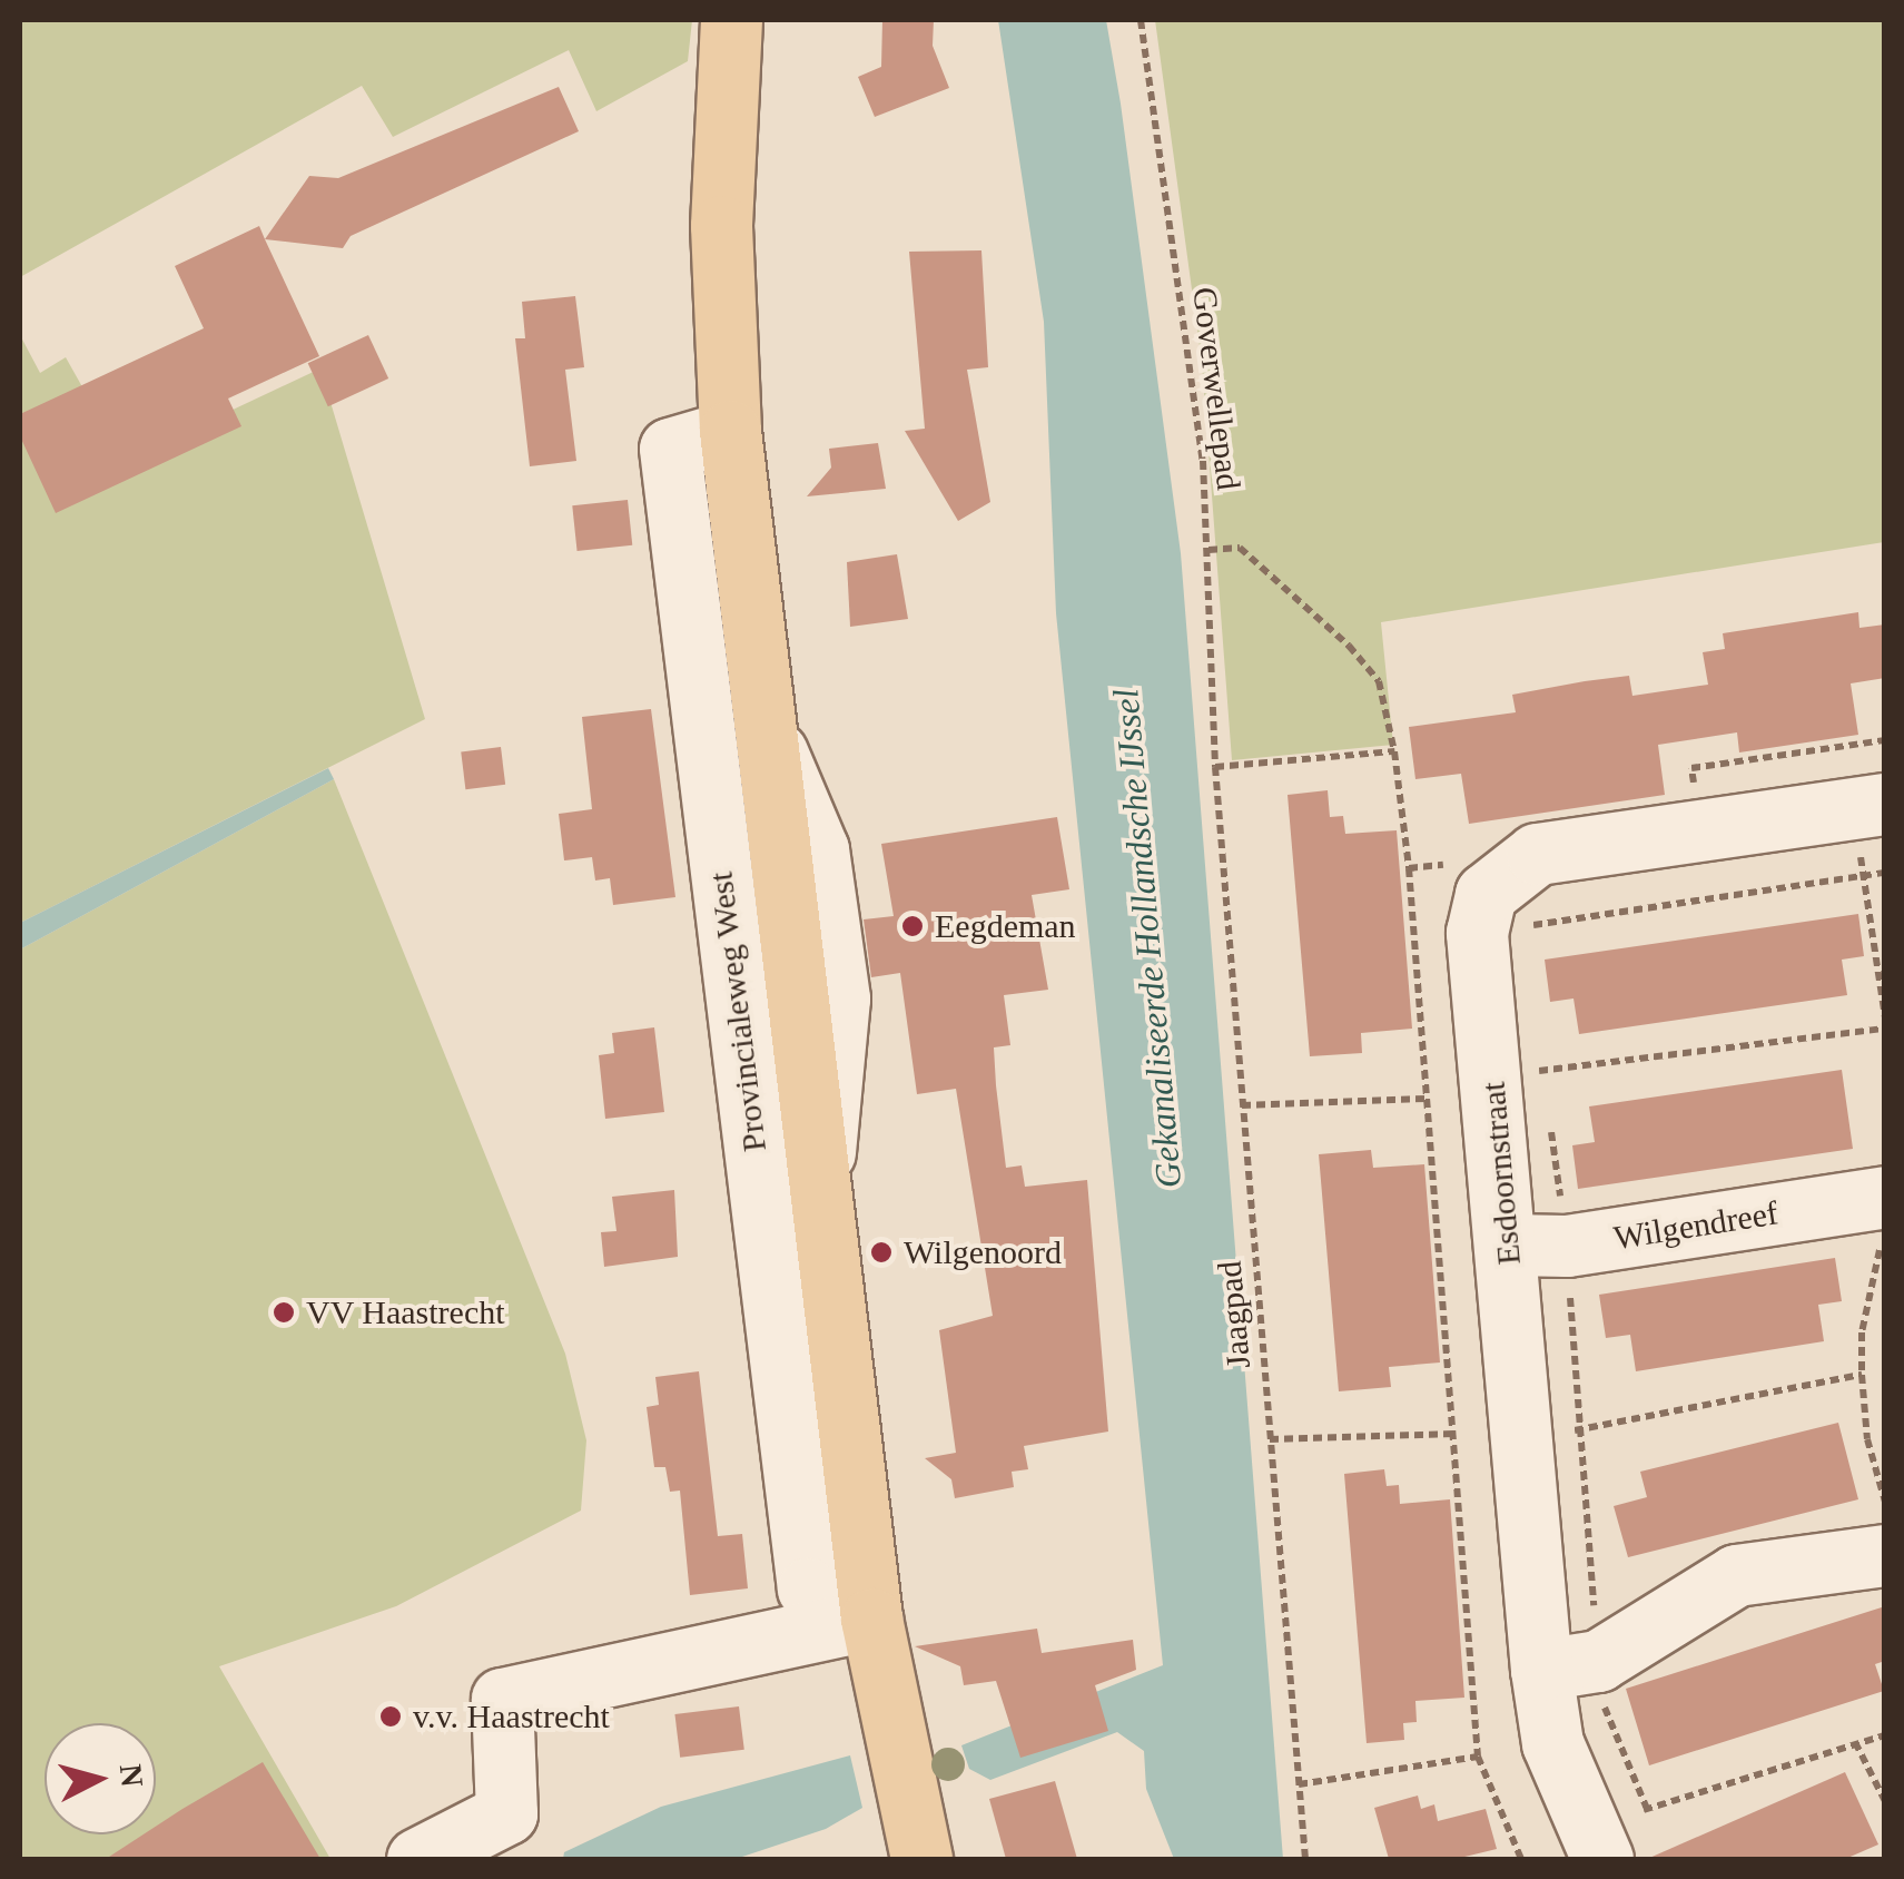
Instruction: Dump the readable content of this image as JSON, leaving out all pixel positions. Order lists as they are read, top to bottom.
{
  "streets": {
    "main road": ["Provincialeweg West"],
    "street": ["Esdoornstraat", "Wilgendreef"],
    "path": ["Goverwellepad", "Jaagpad"]
  },
  "crossings": [
    ["Goverwellepad", "Jaagpad"],
    ["Esdoornstraat", "Wilgendreef"]
  ],
  "water": ["Gekanaliseerde Hollandsche IJssel"],
  "places": [
    "Eegdeman",
    "Wilgenoord",
    "VV Haastrecht",
    "v.v. Haastrecht"
  ],
  "north": "right"
}
